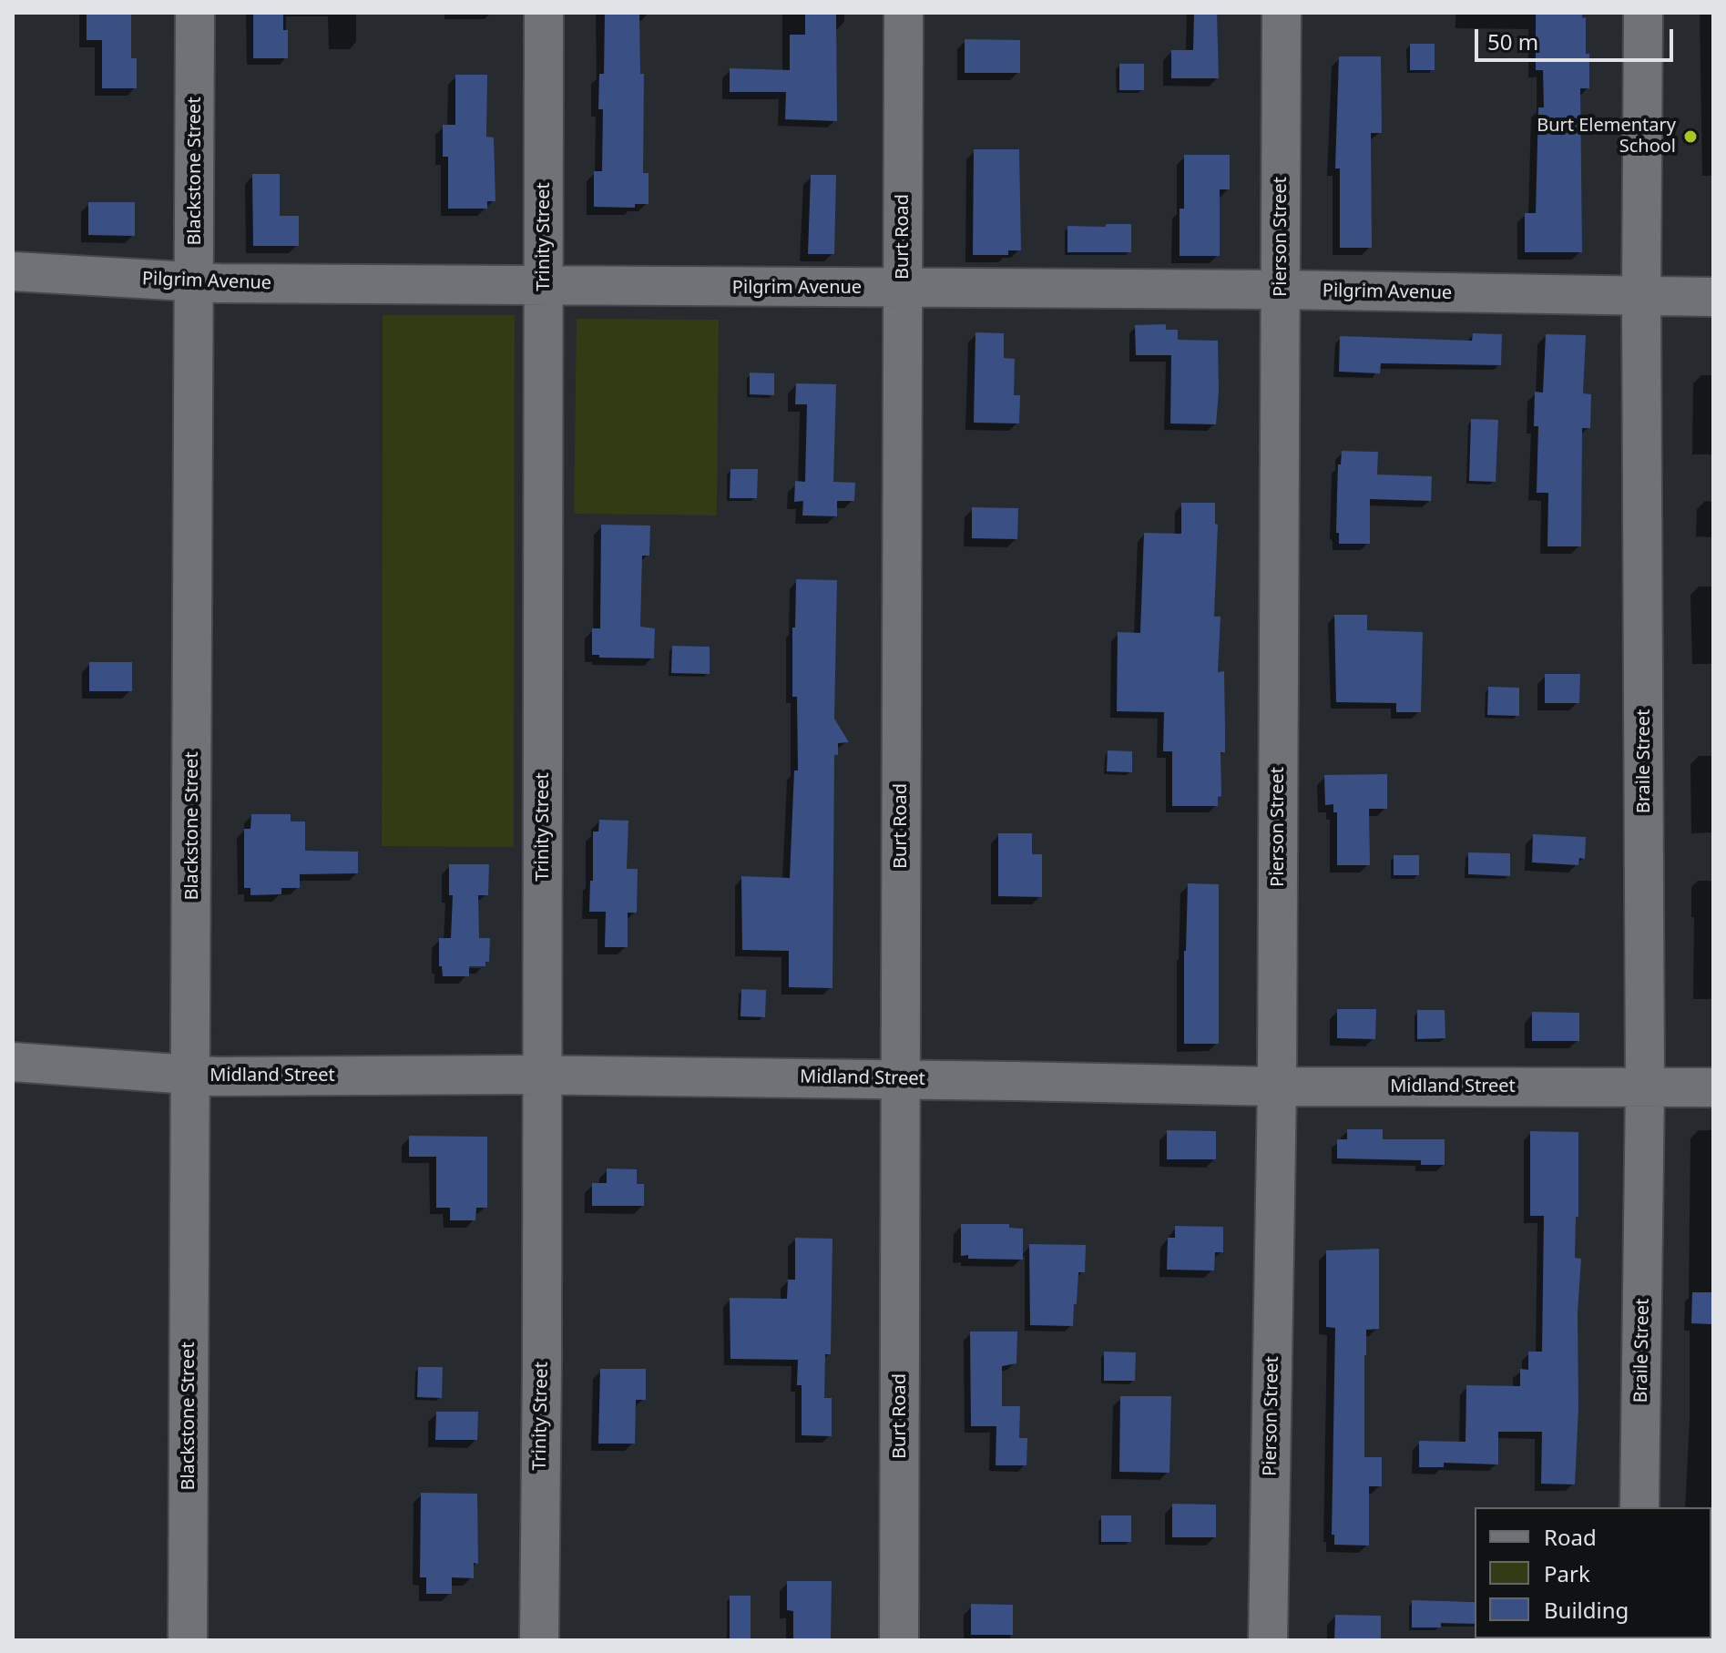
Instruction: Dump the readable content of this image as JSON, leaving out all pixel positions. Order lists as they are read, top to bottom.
{
  "streets": {
    "street": [
      "Blackstone Street",
      "Trinity Street",
      "Burt Road",
      "Pierson Street",
      "Pilgrim Avenue",
      "Braile Street",
      "Midland Street"
    ]
  },
  "crossings": [
    ["Blackstone Street", "Pilgrim Avenue"],
    ["Blackstone Street", "Midland Street"],
    ["Trinity Street", "Pilgrim Avenue"],
    ["Trinity Street", "Midland Street"],
    ["Burt Road", "Pilgrim Avenue"],
    ["Burt Road", "Midland Street"],
    ["Pierson Street", "Pilgrim Avenue"],
    ["Pierson Street", "Midland Street"],
    ["Pilgrim Avenue", "Braile Street"],
    ["Braile Street", "Midland Street"]
  ],
  "places": ["Burt Elementary School"],
  "legend": ["Road", "Park", "Building"],
  "scale_bar": "50 m"
}
